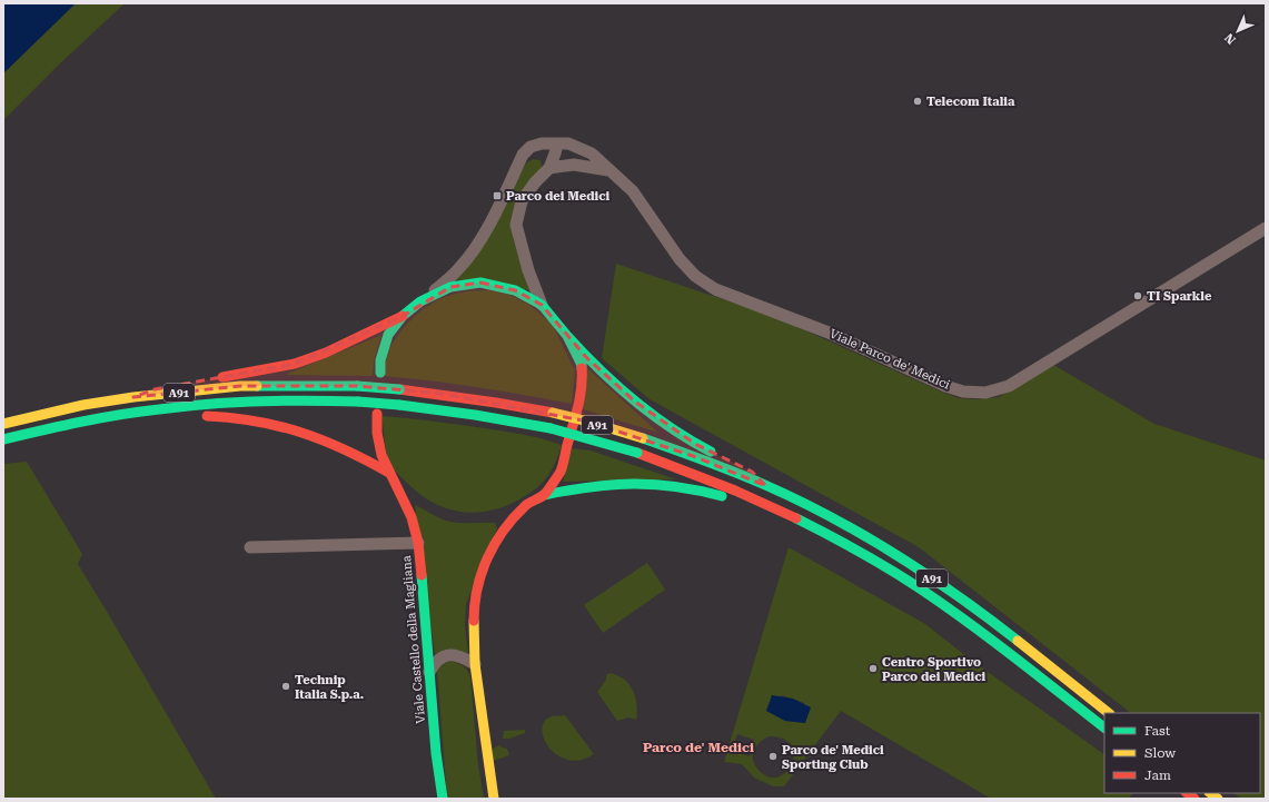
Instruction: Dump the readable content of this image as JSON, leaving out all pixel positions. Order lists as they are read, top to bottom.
{
  "streets": {
    "main road": ["A91", "Viale Castello della Magliana"],
    "street": ["Viale Parco de' Medici"]
  },
  "districts": ["Parco de' Medici"],
  "places": {
    "other": [
      "Telecom Italia",
      "TI Sparkle",
      "Centro Sportivo Parco dei Medici",
      "Technip Italia S.p.a.",
      "Parco de' Medici Sporting Club"
    ],
    "transit": ["Parco dei Medici"]
  },
  "legend": ["Fast", "Slow", "Jam"],
  "north": "bottom left"
}
